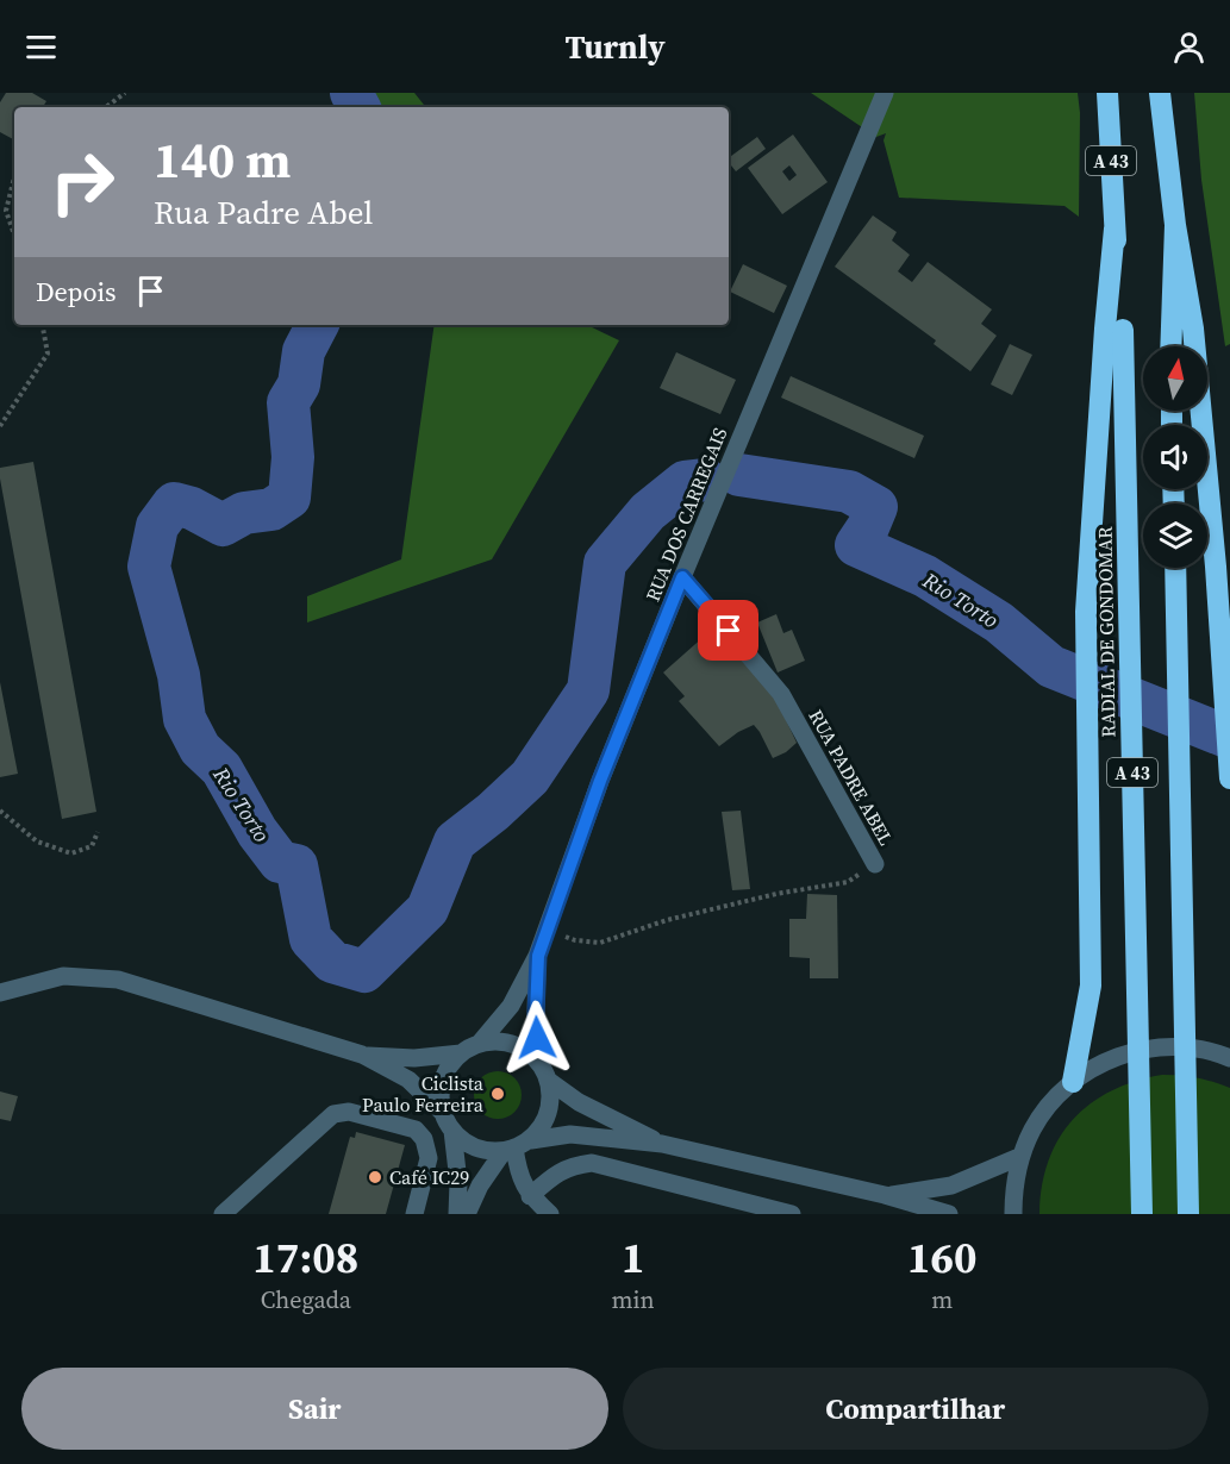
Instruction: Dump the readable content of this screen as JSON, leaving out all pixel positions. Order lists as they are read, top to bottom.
{
  "streets": {
    "highway": ["A 43", "RADIAL DE GONDOMAR"],
    "street": ["RUA DOS CARREGAIS", "RUA PADRE ABEL"]
  },
  "crossings": [
    ["A 43", "RADIAL DE GONDOMAR"],
    ["RUA DOS CARREGAIS", "RUA PADRE ABEL"]
  ],
  "water": ["Rio Torto"],
  "places": ["Ciclista Paulo Ferreira", "Café IC29"],
  "north": "top",
  "page": {
    "header": "Turnly",
    "turn": ["140 m", "Rua Padre Abel"],
    "then": "Depois",
    "eta": [
      "17:08",
      "Chegada",
      "1",
      "min",
      "160",
      "m"
    ],
    "buttons": ["Sair", "Compartilhar"]
  }
}
